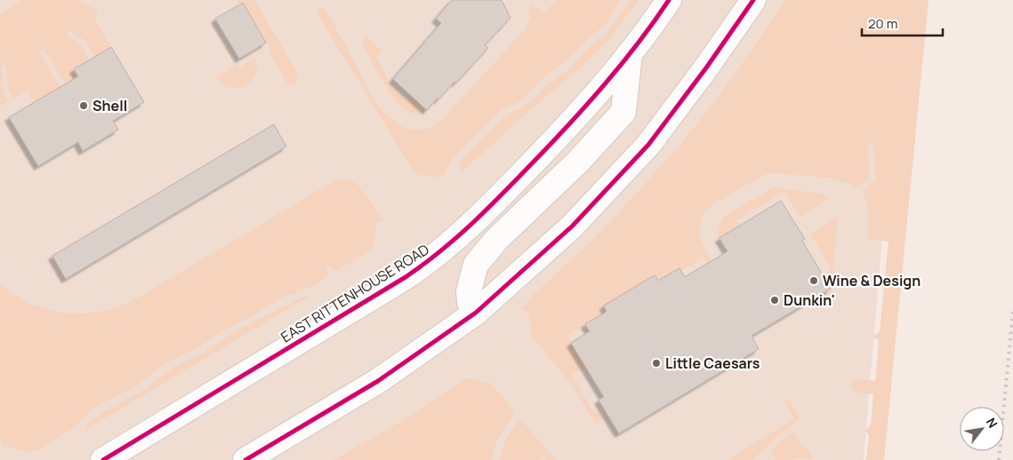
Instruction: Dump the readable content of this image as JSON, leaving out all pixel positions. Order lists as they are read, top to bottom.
{
  "streets": {
    "main road": ["EAST RITTENHOUSE ROAD"]
  },
  "places": [
    "Shell",
    "Wine & Design",
    "Dunkin'",
    "Little Caesars"
  ],
  "scale_bar": "20 m",
  "north": "top right"
}
